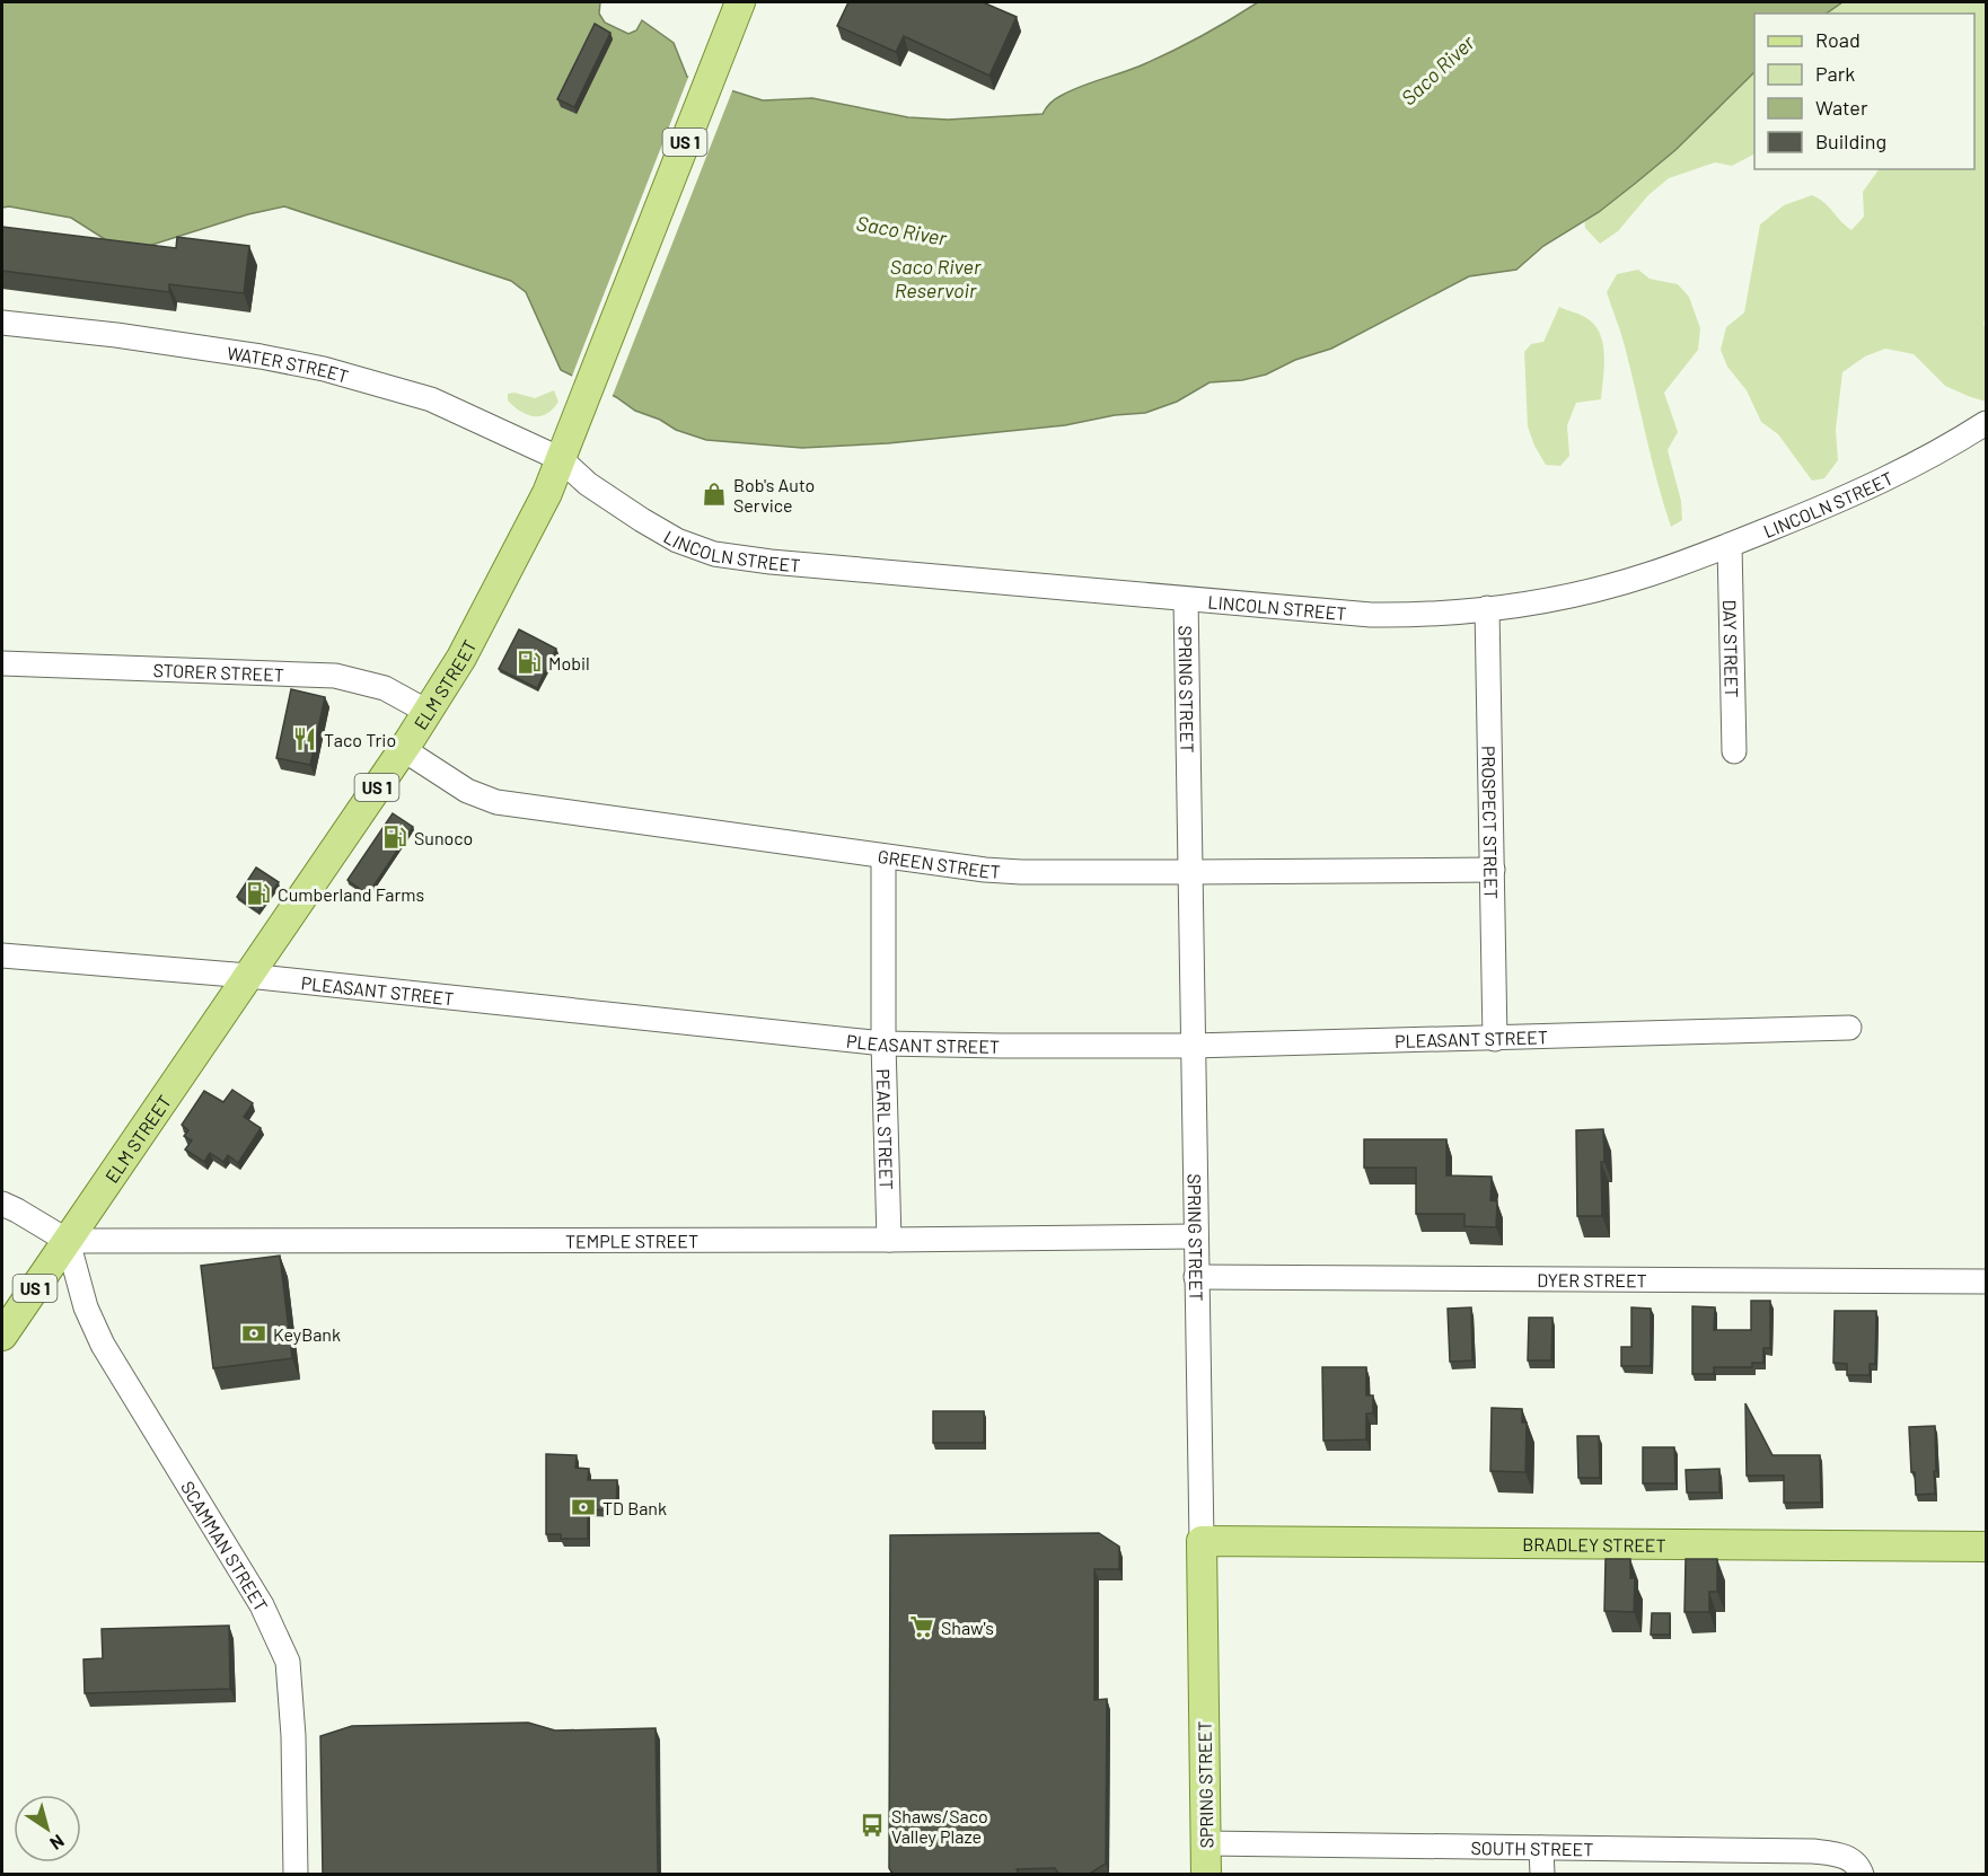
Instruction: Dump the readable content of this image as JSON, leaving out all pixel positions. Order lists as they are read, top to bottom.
{
  "streets": {
    "main road": [
      "US 1",
      "ELM STREET",
      "SPRING STREET",
      "BRADLEY STREET"
    ],
    "street": [
      "WATER STREET",
      "LINCOLN STREET",
      "DAY STREET",
      "STORER STREET",
      "PROSPECT STREET",
      "GREEN STREET",
      "PLEASANT STREET",
      "PEARL STREET",
      "TEMPLE STREET",
      "DYER STREET",
      "SCAMMAN STREET",
      "SOUTH STREET"
    ]
  },
  "crossings": [
    ["WATER STREET", "LINCOLN STREET"],
    ["WATER STREET", "ELM STREET"],
    ["LINCOLN STREET", "DAY STREET"],
    ["LINCOLN STREET", "ELM STREET"],
    ["LINCOLN STREET", "SPRING STREET"],
    ["LINCOLN STREET", "PROSPECT STREET"],
    ["STORER STREET", "ELM STREET"],
    ["ELM STREET", "GREEN STREET"],
    ["ELM STREET", "PLEASANT STREET"],
    ["ELM STREET", "TEMPLE STREET"],
    ["ELM STREET", "SCAMMAN STREET"],
    ["SPRING STREET", "GREEN STREET"],
    ["SPRING STREET", "PLEASANT STREET"],
    ["SPRING STREET", "TEMPLE STREET"],
    ["SPRING STREET", "DYER STREET"],
    ["SPRING STREET", "BRADLEY STREET"],
    ["SPRING STREET", "SOUTH STREET"],
    ["PROSPECT STREET", "GREEN STREET"],
    ["PROSPECT STREET", "PLEASANT STREET"],
    ["GREEN STREET", "PEARL STREET"],
    ["PLEASANT STREET", "PEARL STREET"],
    ["PEARL STREET", "TEMPLE STREET"],
    ["TEMPLE STREET", "SCAMMAN STREET"]
  ],
  "water": ["Saco River", "Saco River Reservoir"],
  "places": {
    "shop": ["Bob's Auto Service"],
    "fuel station": ["Mobil", "Sunoco", "Cumberland Farms"],
    "restaurant": ["Taco Trio"],
    "bank": ["KeyBank", "TD Bank"],
    "supermarket": ["Shaw's"],
    "bus stop": ["Shaws/Saco Valley Plaze"]
  },
  "legend": [
    "Road",
    "Park",
    "Water",
    "Building"
  ],
  "north": "bottom right"
}
